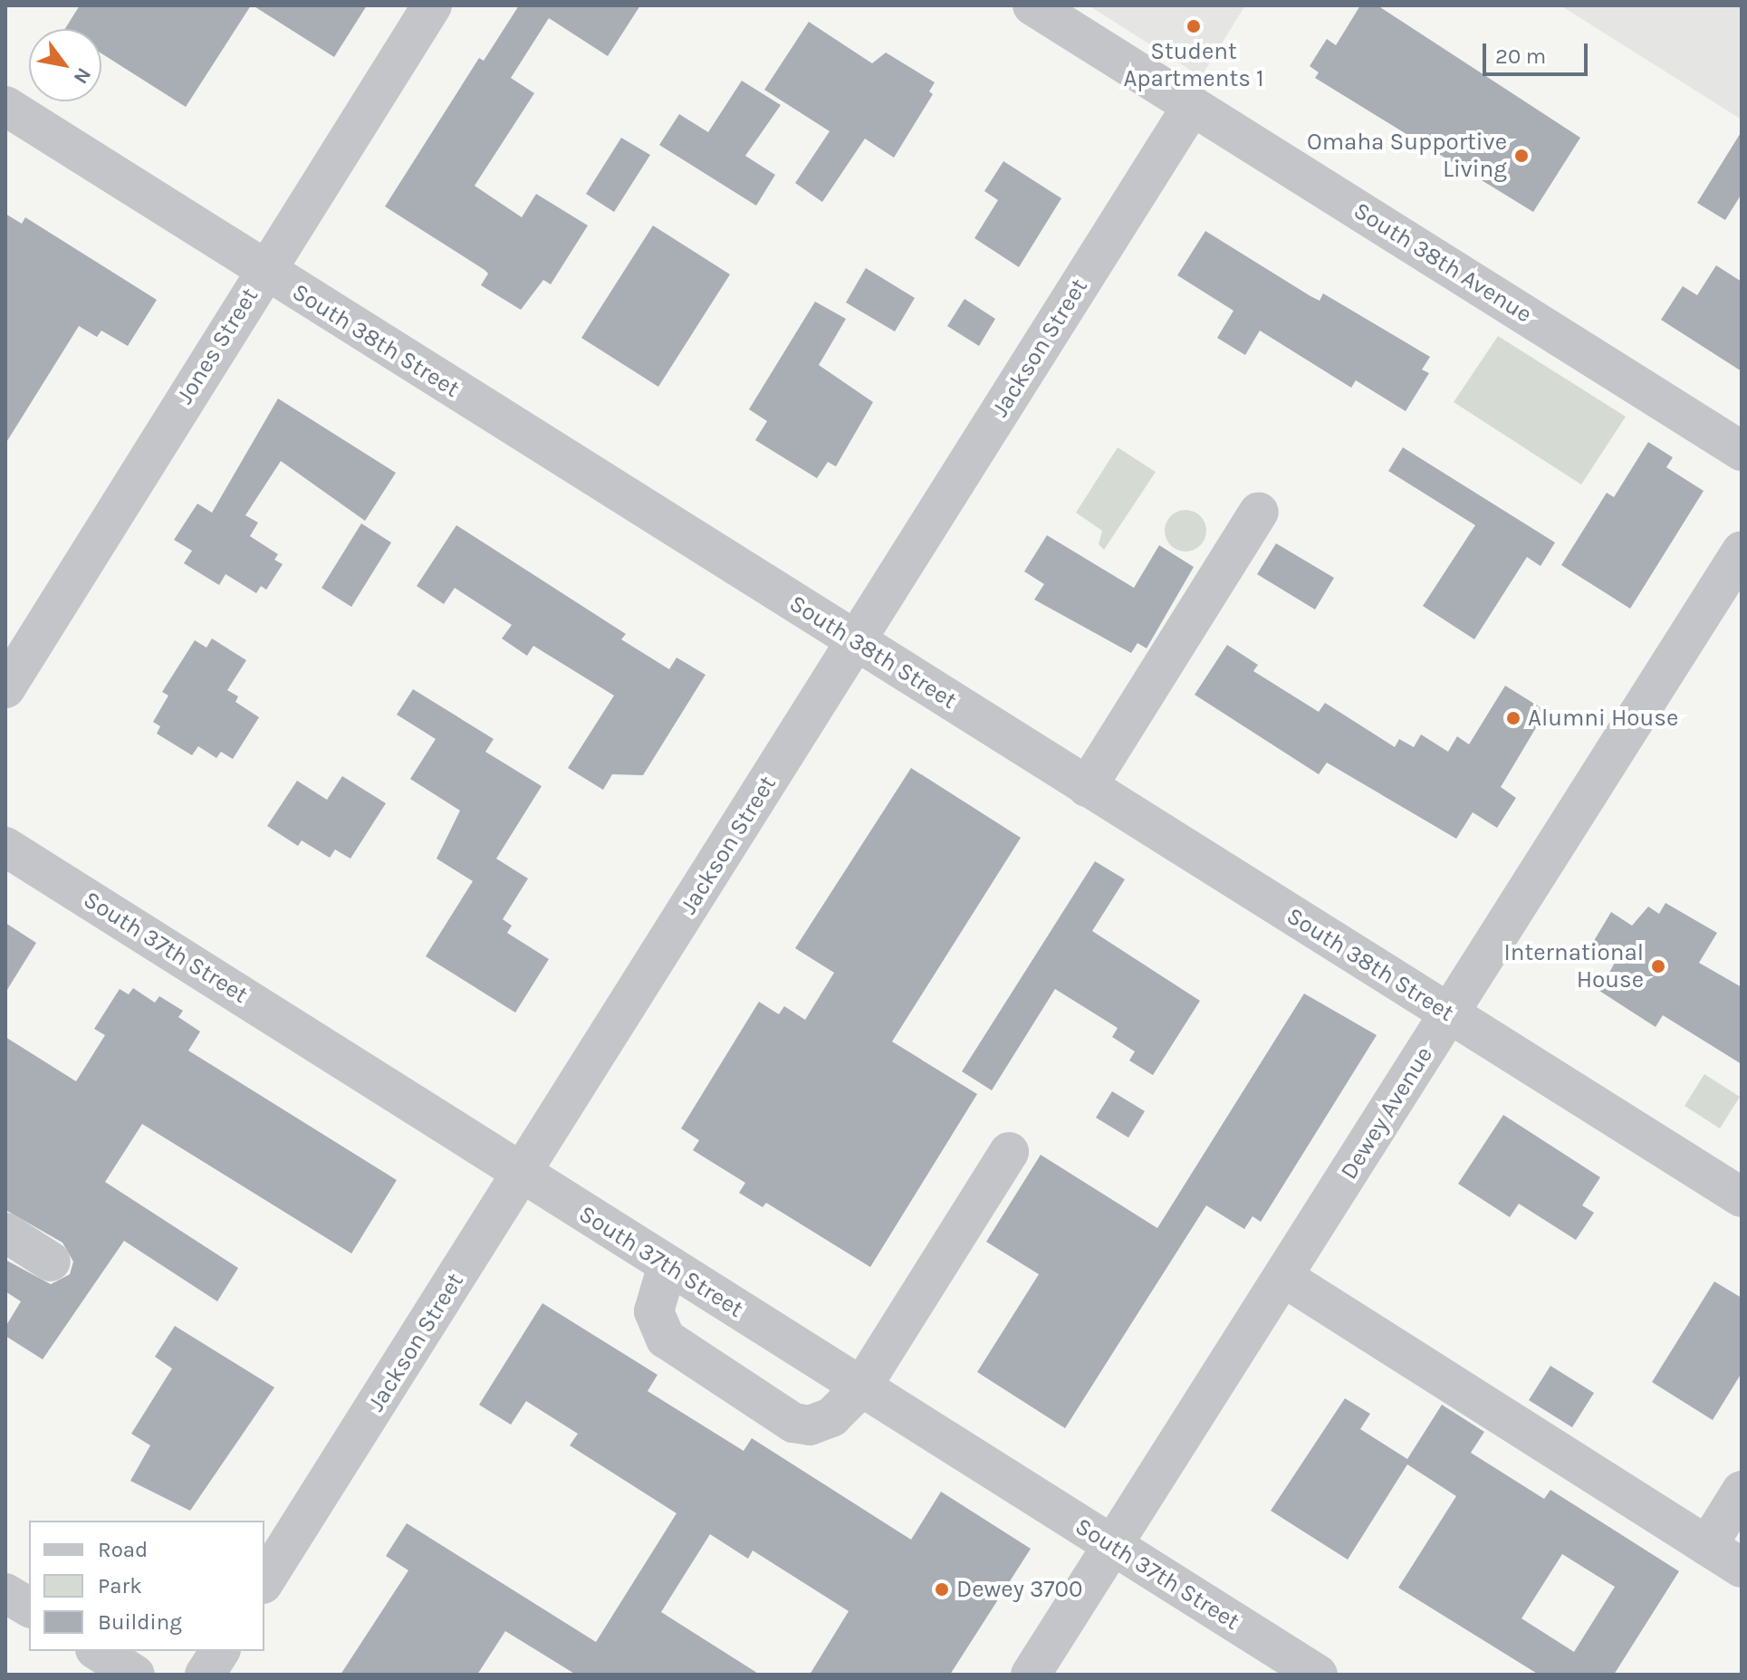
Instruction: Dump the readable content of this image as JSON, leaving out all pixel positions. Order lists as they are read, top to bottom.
{
  "streets": {
    "street": [
      "South 38th Avenue",
      "South 38th Street",
      "Jones Street",
      "Jackson Street",
      "South 37th Street",
      "Dewey Avenue"
    ]
  },
  "crossings": [
    ["South 38th Avenue", "Jackson Street"],
    ["South 38th Street", "Jones Street"],
    ["South 38th Street", "Jackson Street"],
    ["South 38th Street", "Dewey Avenue"],
    ["Jackson Street", "South 37th Street"],
    ["South 37th Street", "Dewey Avenue"]
  ],
  "places": [
    "Student Apartments 1",
    "Omaha Supportive Living",
    "Alumni House",
    "International House",
    "Dewey 3700"
  ],
  "legend": ["Road", "Park", "Building"],
  "scale_bar": "20 m",
  "north": "bottom right"
}
